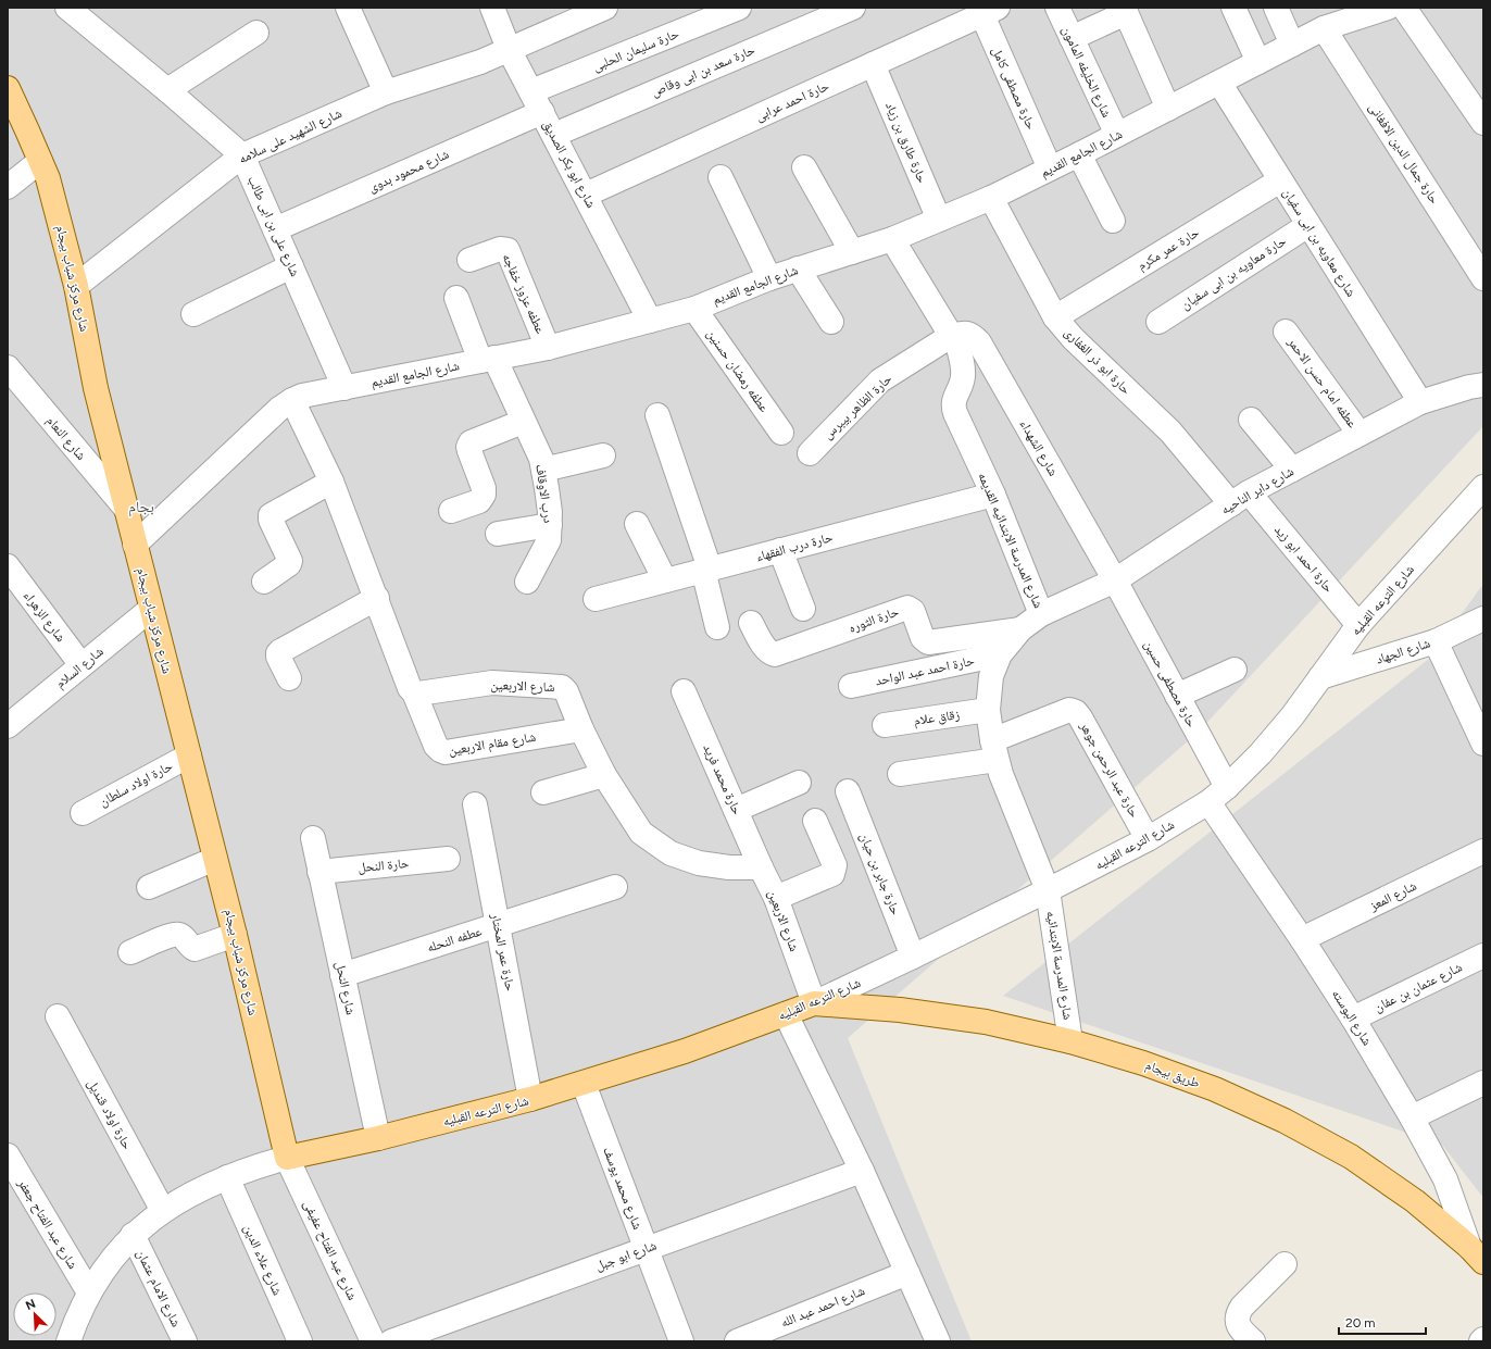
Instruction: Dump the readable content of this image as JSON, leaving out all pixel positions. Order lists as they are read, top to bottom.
{
  "streets": {
    "main road": ["شارع مركز شباب بيجام", "شارع الترعه القبليه", "طريق بيجام"],
    "street": [
      "حارة سليمان الحلبى",
      "حارة سعد بن ابى وقاص",
      "شارع الخليفه المامون",
      "حارة مصطفى كامل",
      "حارة احمد عرابى",
      "شارع الشهيد على سلامه",
      "حارة طارق بن زياد",
      "شارع الجامع القديم",
      "حارة جمال الدين الافغانى",
      "شارع ابو بكر الصديق",
      "شارع محمود بدوى",
      "شارع على بن ابى طالب",
      "شارع معاويه بن ابى سفيان",
      "حارة عمر مكرم",
      "حارة معاويه بن ابى سفيان",
      "عطفه عزوز خفاجه",
      "حارة ابو ذر الغفارى",
      "عطفه رمضان حسنين",
      "عطفه امام حسن الاحمر",
      "حارة الظاهر بيبرس",
      "شارع النعام",
      "شارع الشهداء",
      "شارع داير الناحيه",
      "درب الاوقاف",
      "شارع المدرسة الابتدائيه القديمه",
      "حارة درب الفقهاء",
      "حارة احمد ابو زيد",
      "شارع الزهراء",
      "حارة الثوره",
      "شارع الجهاد",
      "شارع السلام",
      "حارة احمد عبد الواحد",
      "حارة مصطفى حسين",
      "شارع الاربعين",
      "زقاق علام",
      "شارع مقام الاربعين",
      "حارة عبد الرحمن جوهر",
      "حارة محمد فريد",
      "حارة اولاد سلطان",
      "حارة النحل",
      "حارة جابر بن حيان",
      "شارع المعز",
      "عطفه النحله",
      "حارة عمر المختار",
      "شارع المدرسة الابتدائيه",
      "شارع عثمان بن عفان",
      "شارع النحل",
      "شارع البوسته",
      "حارة اولاد قنديل",
      "شارع محمد يوسف",
      "شارع عبد الفتاح جعفر",
      "شارع عبد الفتاح عفيفى",
      "شارع ابو جبل",
      "شارع علاء الدين",
      "شارع الامام عثمان",
      "شارع احمد عبد الله"
    ]
  },
  "crossings": [
    ["حارة سليمان الحلبى", "شارع ابو بكر الصديق"],
    ["حارة سليمان الحلبى", "شارع محمود بدوى"],
    ["حارة سعد بن ابى وقاص", "شارع ابو بكر الصديق"],
    ["شارع الخليفه المامون", "شارع الجامع القديم"],
    ["حارة مصطفى كامل", "حارة احمد عرابى"],
    ["حارة مصطفى كامل", "شارع الجامع القديم"],
    ["حارة احمد عرابى", "حارة طارق بن زياد"],
    ["حارة احمد عرابى", "شارع ابو بكر الصديق"],
    ["شارع الشهيد على سلامه", "شارع ابو بكر الصديق"],
    ["شارع الشهيد على سلامه", "شارع على بن ابى طالب"],
    ["شارع الشهيد على سلامه", "شارع مركز شباب بيجام"],
    ["حارة طارق بن زياد", "شارع الجامع القديم"],
    ["شارع الجامع القديم", "حارة جمال الدين الافغانى"],
    ["شارع الجامع القديم", "شارع ابو بكر الصديق"],
    ["شارع الجامع القديم", "شارع على بن ابى طالب"],
    ["شارع الجامع القديم", "شارع معاويه بن ابى سفيان"],
    ["شارع الجامع القديم", "شارع مركز شباب بيجام"],
    ["شارع الجامع القديم", "عطفه عزوز خفاجه"],
    ["شارع الجامع القديم", "حارة ابو ذر الغفارى"],
    ["شارع الجامع القديم", "عطفه رمضان حسنين"],
    ["شارع الجامع القديم", "درب الاوقاف"],
    ["شارع الجامع القديم", "شارع المدرسة الابتدائيه القديمه"],
    ["شارع ابو بكر الصديق", "شارع محمود بدوى"],
    ["شارع محمود بدوى", "شارع على بن ابى طالب"],
    ["شارع معاويه بن ابى سفيان", "حارة عمر مكرم"],
    ["شارع معاويه بن ابى سفيان", "حارة معاويه بن ابى سفيان"],
    ["شارع معاويه بن ابى سفيان", "شارع داير الناحيه"],
    ["حارة عمر مكرم", "حارة ابو ذر الغفارى"],
    ["شارع مركز شباب بيجام", "شارع النعام"],
    ["شارع مركز شباب بيجام", "شارع الترعه القبليه"],
    ["شارع مركز شباب بيجام", "شارع السلام"],
    ["شارع مركز شباب بيجام", "حارة اولاد سلطان"],
    ["شارع مركز شباب بيجام", "شارع عبد الفتاح عفيفى"],
    ["حارة ابو ذر الغفارى", "شارع داير الناحيه"],
    ["حارة ابو ذر الغفارى", "حارة احمد ابو زيد"],
    ["عطفه امام حسن الاحمر", "شارع داير الناحيه"],
    ["حارة الظاهر بيبرس", "شارع الشهداء"],
    ["حارة الظاهر بيبرس", "شارع المدرسة الابتدائيه القديمه"],
    ["شارع الشهداء", "شارع داير الناحيه"],
    ["شارع الشهداء", "شارع المدرسة الابتدائيه القديمه"],
    ["شارع الشهداء", "حارة مصطفى حسين"],
    ["شارع داير الناحيه", "شارع المدرسة الابتدائيه القديمه"],
    ["شارع داير الناحيه", "حارة احمد ابو زيد"],
    ["شارع داير الناحيه", "حارة مصطفى حسين"],
    ["شارع المدرسة الابتدائيه القديمه", "حارة درب الفقهاء"],
    ["شارع المدرسة الابتدائيه القديمه", "شارع الترعه القبليه"],
    ["شارع المدرسة الابتدائيه القديمه", "حارة الثوره"],
    ["شارع المدرسة الابتدائيه القديمه", "حارة احمد عبد الواحد"],
    ["شارع المدرسة الابتدائيه القديمه", "زقاق علام"],
    ["شارع المدرسة الابتدائيه القديمه", "حارة عبد الرحمن جوهر"],
    ["شارع المدرسة الابتدائيه القديمه", "شارع المدرسة الابتدائيه"],
    ["حارة احمد ابو زيد", "شارع الترعه القبليه"],
    ["شارع الترعه القبليه", "شارع الجهاد"],
    ["شارع الترعه القبليه", "حارة مصطفى حسين"],
    ["شارع الترعه القبليه", "شارع الاربعين"],
    ["شارع الترعه القبليه", "حارة عبد الرحمن جوهر"],
    ["شارع الترعه القبليه", "حارة جابر بن حيان"],
    ["شارع الترعه القبليه", "حارة عمر المختار"],
    ["شارع الترعه القبليه", "شارع المدرسة الابتدائيه"],
    ["شارع الترعه القبليه", "شارع النحل"],
    ["شارع الترعه القبليه", "شارع البوسته"],
    ["شارع الترعه القبليه", "طريق بيجام"],
    ["شارع الترعه القبليه", "حارة اولاد قنديل"],
    ["شارع الترعه القبليه", "شارع محمد يوسف"],
    ["شارع الترعه القبليه", "شارع عبد الفتاح جعفر"],
    ["شارع الترعه القبليه", "شارع عبد الفتاح عفيفى"],
    ["شارع الترعه القبليه", "شارع علاء الدين"],
    ["شارع الترعه القبليه", "شارع الامام عثمان"],
    ["شارع الزهراء", "شارع السلام"],
    ["شارع الاربعين", "شارع مقام الاربعين"],
    ["شارع الاربعين", "حارة محمد فريد"],
    ["شارع الاربعين", "طريق بيجام"],
    ["حارة النحل", "شارع النحل"],
    ["شارع المعز", "شارع البوسته"],
    ["عطفه النحله", "حارة عمر المختار"],
    ["عطفه النحله", "شارع النحل"],
    ["شارع المدرسة الابتدائيه", "طريق بيجام"],
    ["شارع عثمان بن عفان", "شارع البوسته"],
    ["شارع البوسته", "طريق بيجام"],
    ["شارع محمد يوسف", "شارع ابو جبل"]
  ],
  "districts": ["بجام"],
  "scale_bar": "20 m",
  "north": "top left"
}
